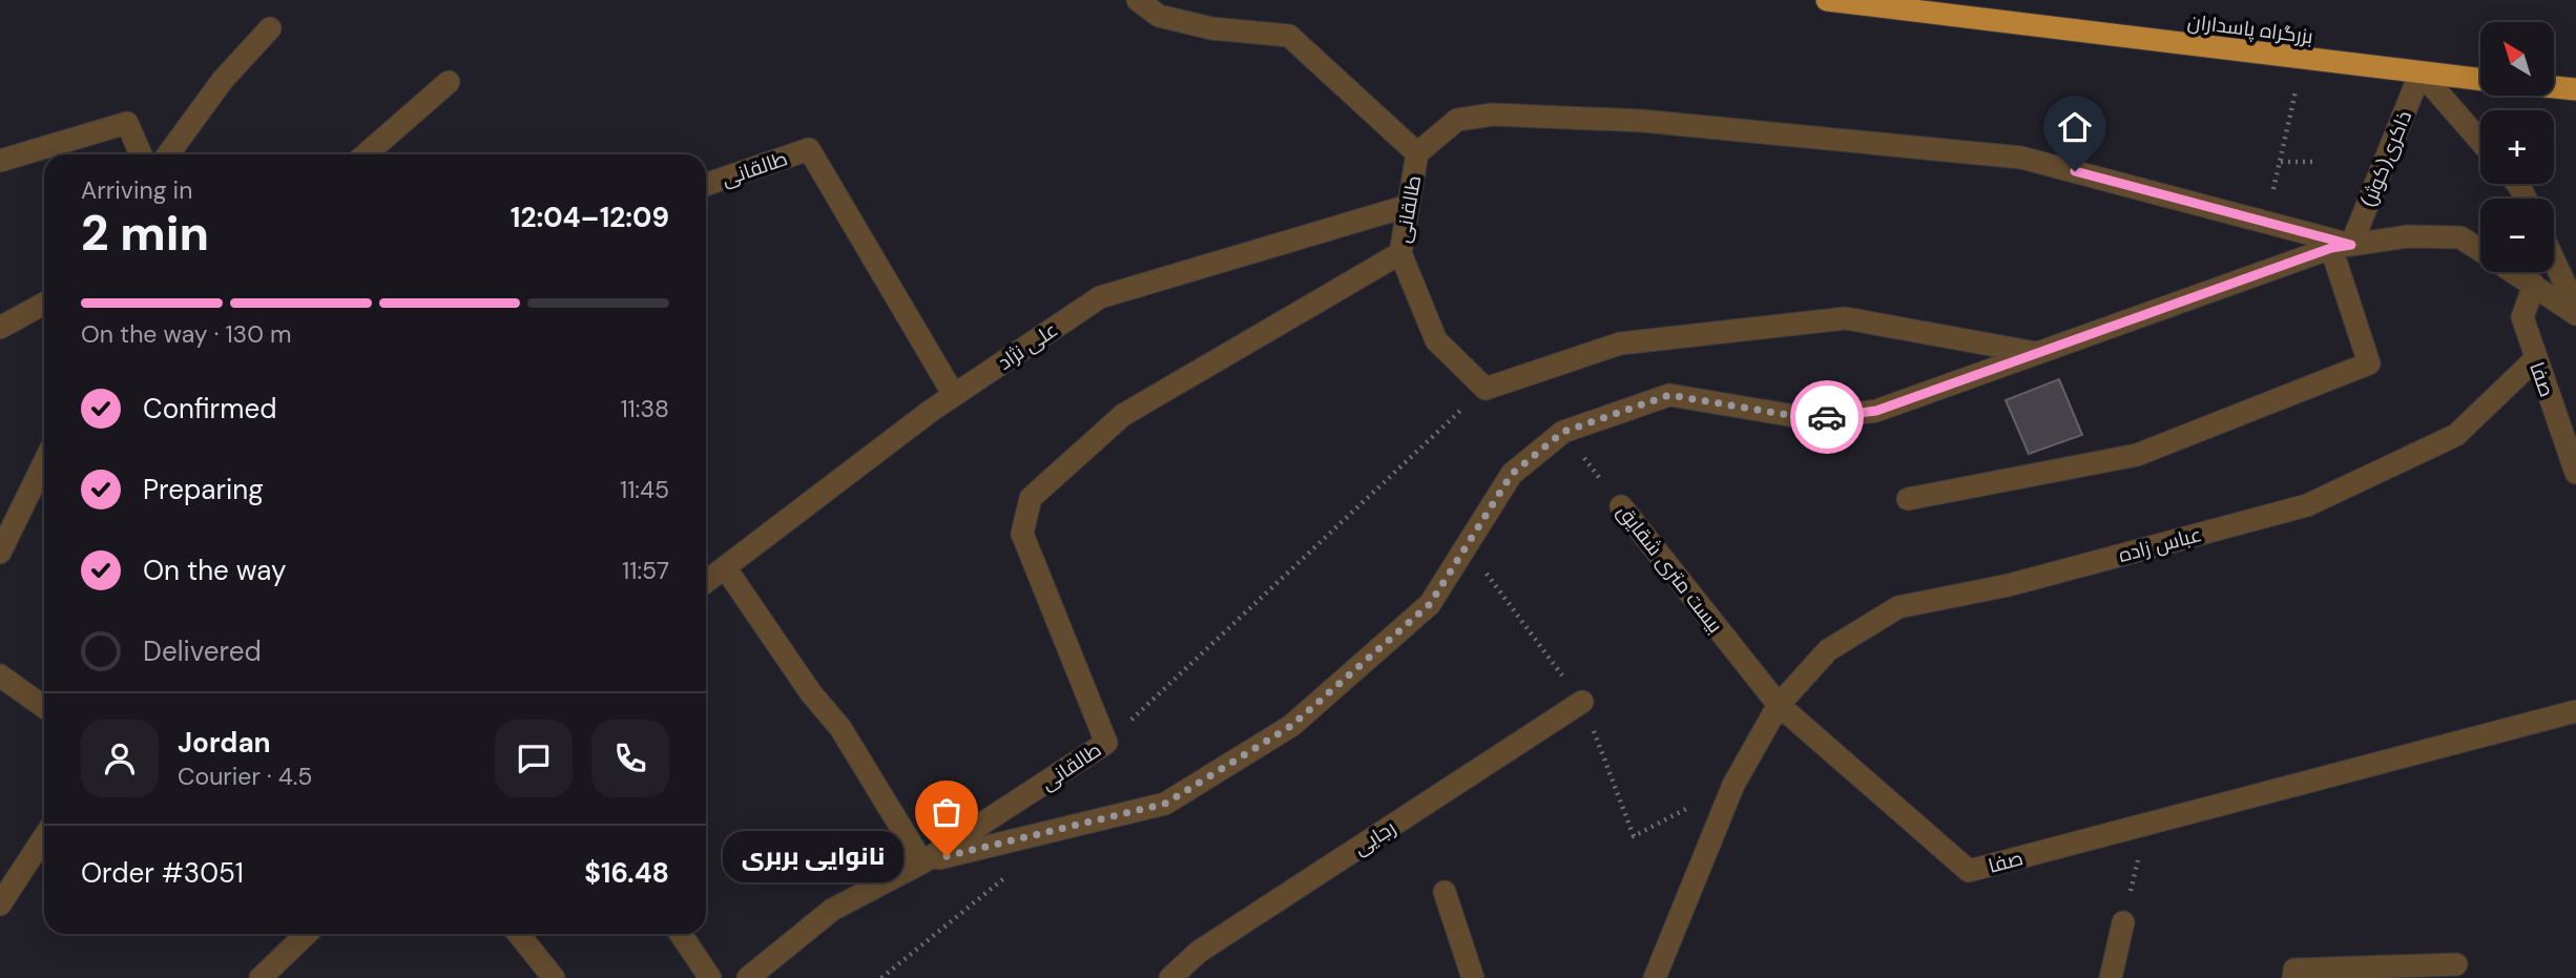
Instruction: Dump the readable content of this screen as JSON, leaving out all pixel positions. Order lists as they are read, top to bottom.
{
  "streets": {
    "highway": ["بزرگراه پاسداران"],
    "street": [
      "ذاکری(کوثر)",
      "طالقانی",
      "علی نژاد",
      "صفا",
      "عباس زاده",
      "بیست متری شقایق",
      "رجایی"
    ]
  },
  "crossings": [
    ["بزرگراه پاسداران", "ذاکری(کوثر)"],
    ["ذاکری(کوثر)", "طالقانی"],
    ["طالقانی", "علی نژاد"],
    ["صفا", "عباس زاده"],
    ["صفا", "بیست متری شقایق"],
    ["عباس زاده", "بیست متری شقایق"]
  ],
  "places": ["نانوایی بربری"],
  "north": "top left",
  "page": {
    "map_buttons": ["+", "−"],
    "heading": ["2 min", "Arriving in", "12:04–12:09"],
    "panel": [
      "Jordan",
      "Courier · 4.5",
      "Order #3051",
      "$16.48"
    ],
    "bar": "On the way · 130 m",
    "list": [
      ["Confirmed", "11:38"],
      ["Preparing", "11:45"],
      ["On the way", "11:57"],
      "Delivered"
    ],
    "bubble": "نانوایی بربری"
  }
}
